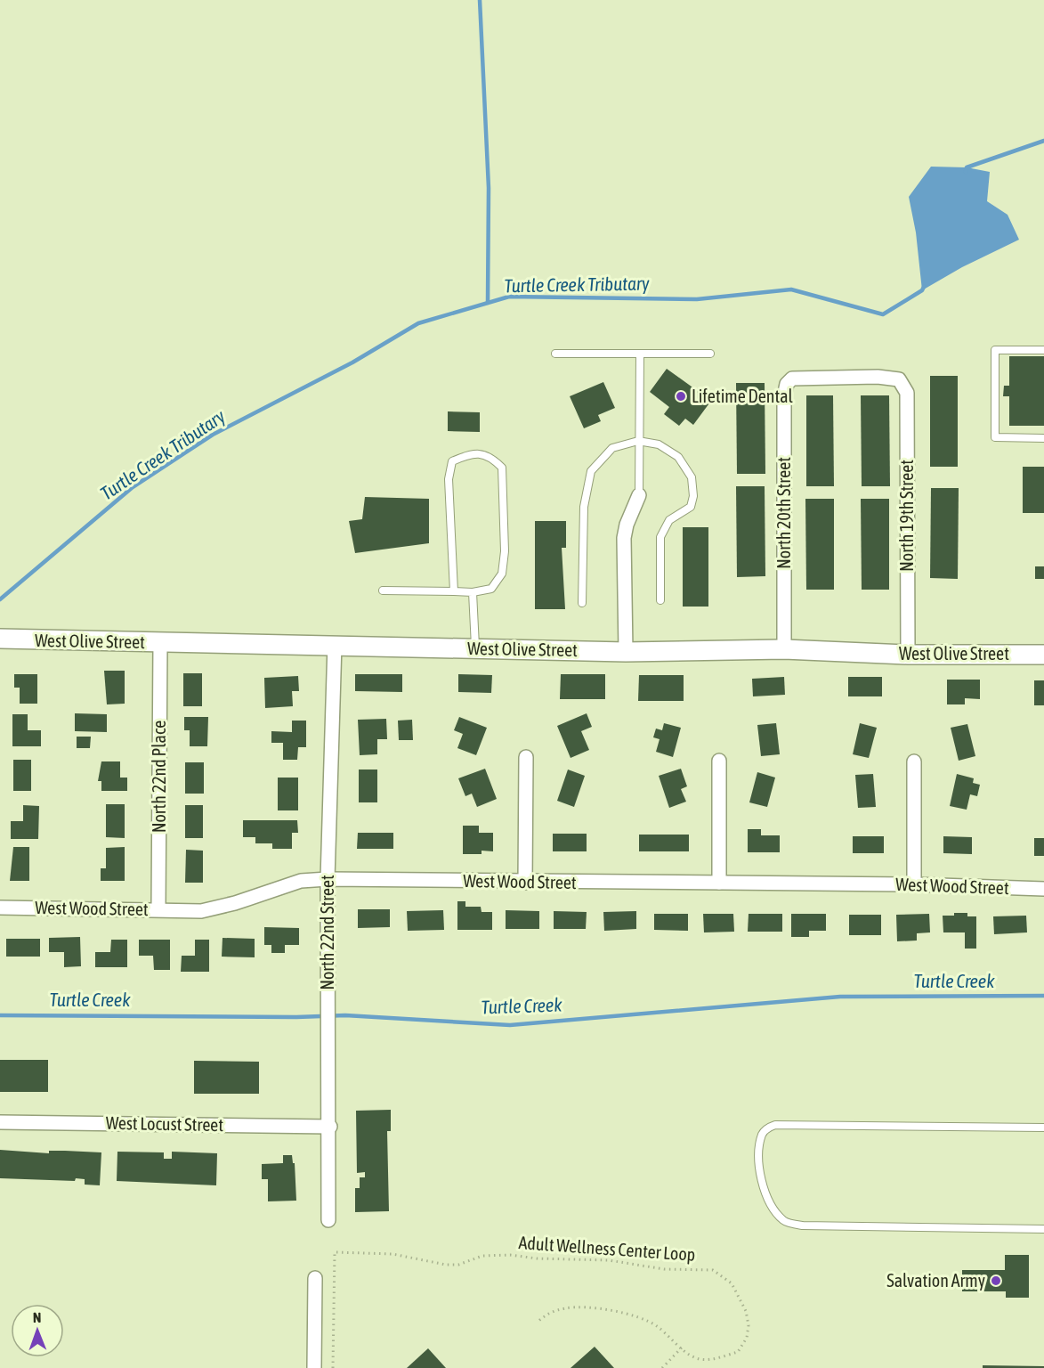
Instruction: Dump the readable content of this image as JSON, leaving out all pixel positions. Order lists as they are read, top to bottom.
{
  "streets": {
    "main road": ["West Olive Street"],
    "street": [
      "North 20th Street",
      "North 19th Street",
      "North 22nd Place",
      "West Wood Street",
      "North 22nd Street",
      "West Locust Street"
    ],
    "path": ["Adult Wellness Center Loop"]
  },
  "crossings": [
    ["North 20th Street", "North 19th Street"],
    ["North 20th Street", "West Olive Street"],
    ["North 19th Street", "West Olive Street"],
    ["West Olive Street", "North 22nd Place"],
    ["West Olive Street", "North 22nd Street"],
    ["North 22nd Place", "West Wood Street"],
    ["West Wood Street", "North 22nd Street"],
    ["North 22nd Street", "West Locust Street"]
  ],
  "water": ["Turtle Creek Tributary", "Turtle Creek"],
  "places": ["Lifetime Dental", "Salvation Army"],
  "north": "top"
}
